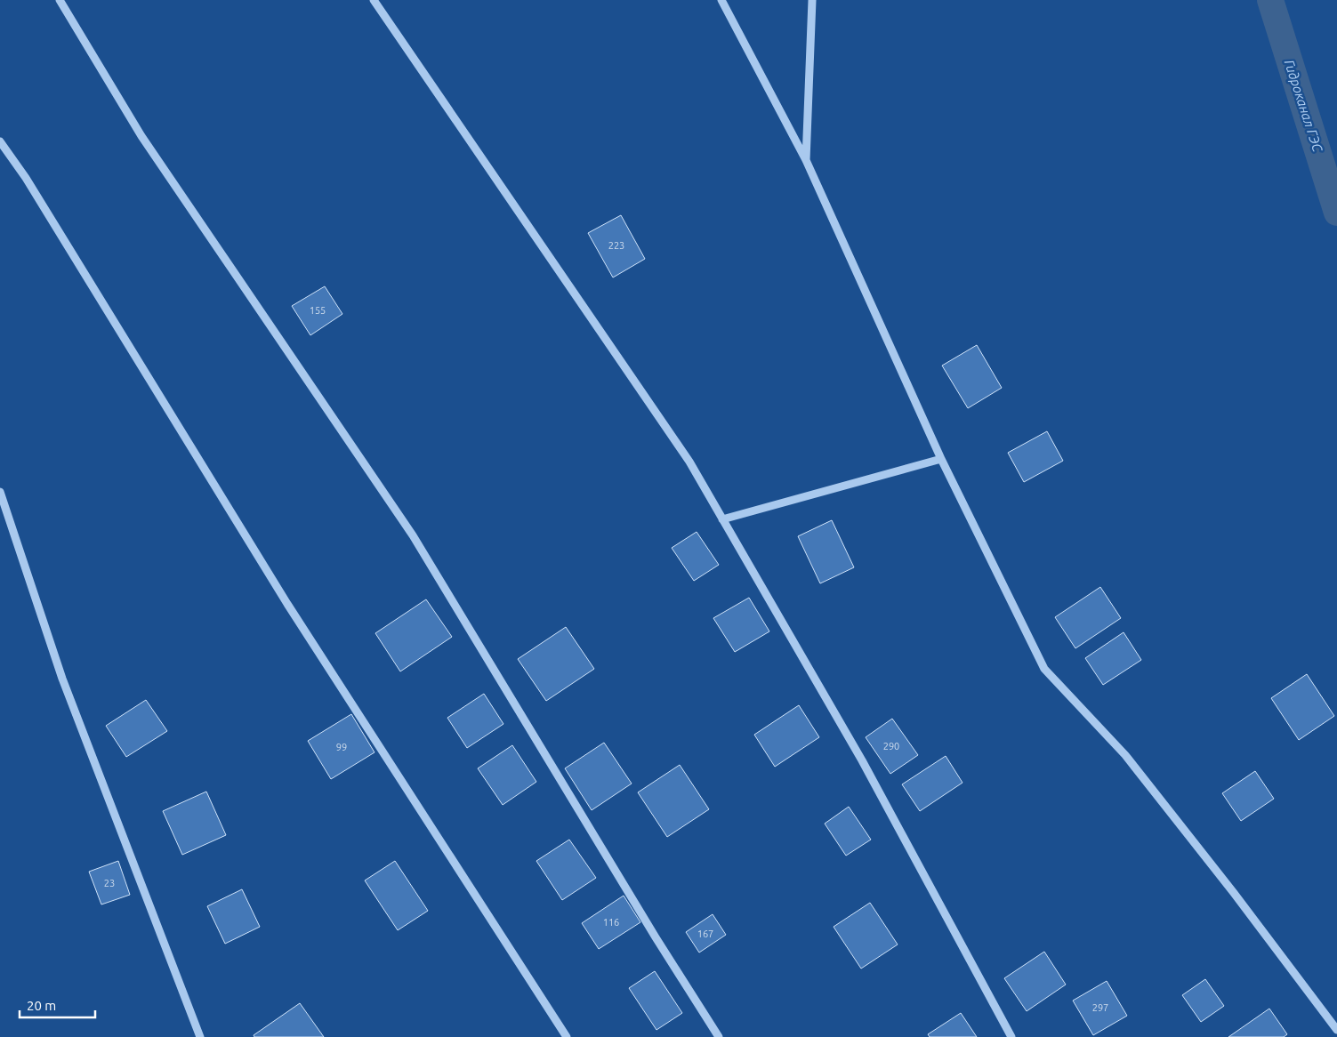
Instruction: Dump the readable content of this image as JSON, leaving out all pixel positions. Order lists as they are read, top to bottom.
{
  "water": ["Гидроканал ГЭС"],
  "house_numbers": [
    "223",
    "155",
    "290",
    "99",
    "23",
    "116",
    "167",
    "297"
  ],
  "scale_bar": "20 m"
}
